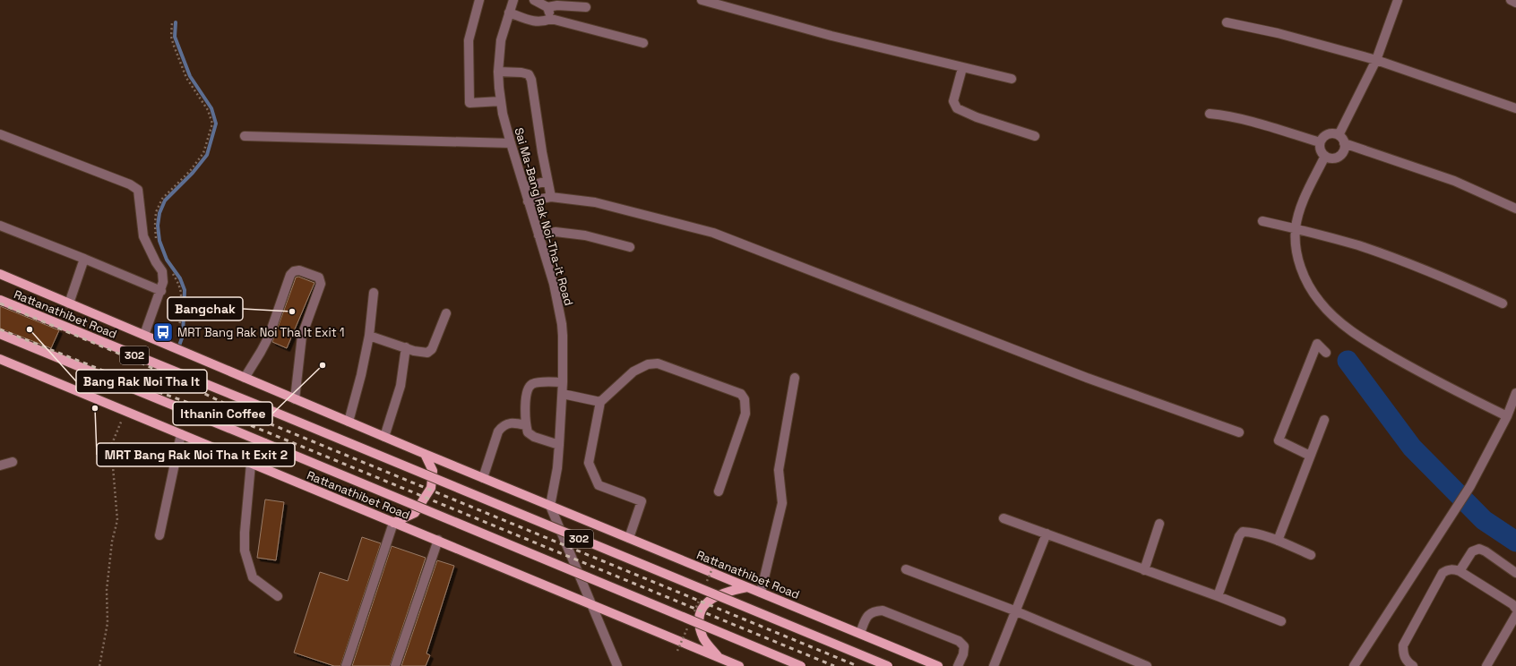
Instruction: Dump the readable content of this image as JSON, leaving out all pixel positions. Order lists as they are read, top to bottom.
{
  "streets": {
    "main road": ["Rattanathibet Road", "302"],
    "street": ["Sai Ma-Bang Rak Noi-Tha-it Road"]
  },
  "crossings": [
    ["Sai Ma-Bang Rak Noi-Tha-it Road", "Rattanathibet Road"],
    ["Sai Ma-Bang Rak Noi-Tha-it Road", "302"],
    ["Rattanathibet Road", "302"]
  ],
  "places": {
    "other": [
      "Bangchak",
      "Bang Rak Noi Tha It",
      "Ithanin Coffee",
      "MRT Bang Rak Noi Tha It Exit 2"
    ],
    "bus stop": ["MRT Bang Rak Noi Tha It Exit 1"]
  }
}
